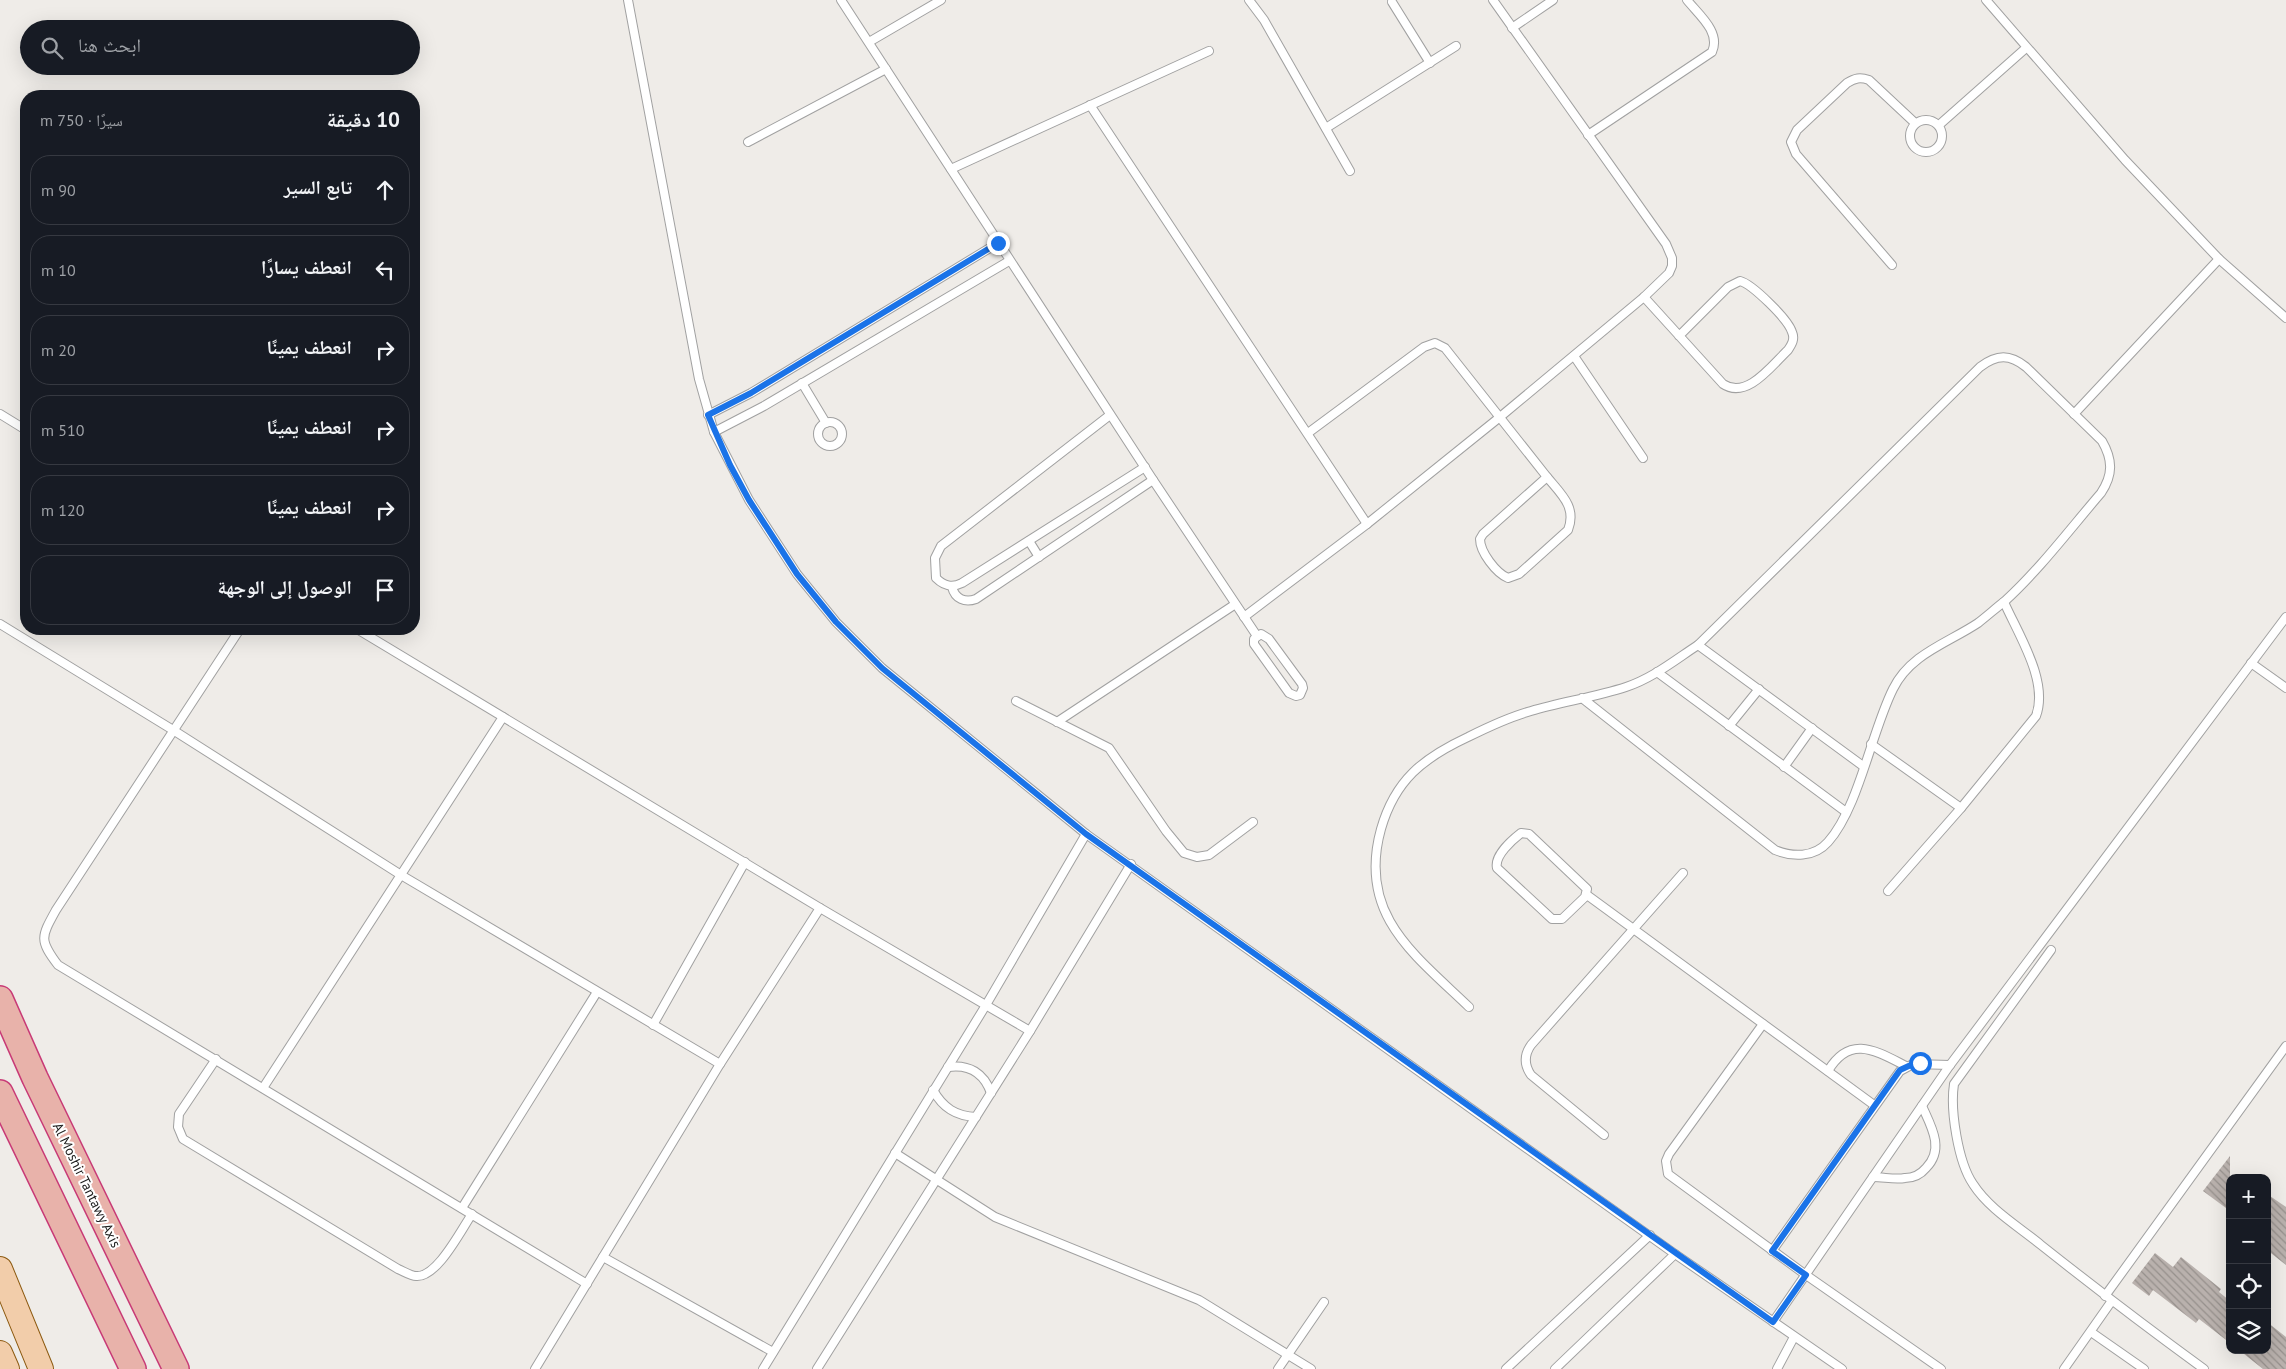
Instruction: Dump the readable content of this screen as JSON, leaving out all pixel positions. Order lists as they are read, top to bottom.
{
  "streets": {
    "highway": ["Al Moshir Tantawy Axis"]
  },
  "page": {
    "search": "ابحث هنا",
    "heading": ["10 دقيقة", "سيرًا · 750 m"],
    "list": [
      ["تابع السير", "90 m"],
      ["انعطف يسارًا", "10 m"],
      ["انعطف يمينًا", "20 m"],
      ["انعطف يمينًا", "510 m"],
      ["انعطف يمينًا", "120 m"],
      "الوصول إلى الوجهة"
    ],
    "map_buttons": ["+", "−"]
  }
}
